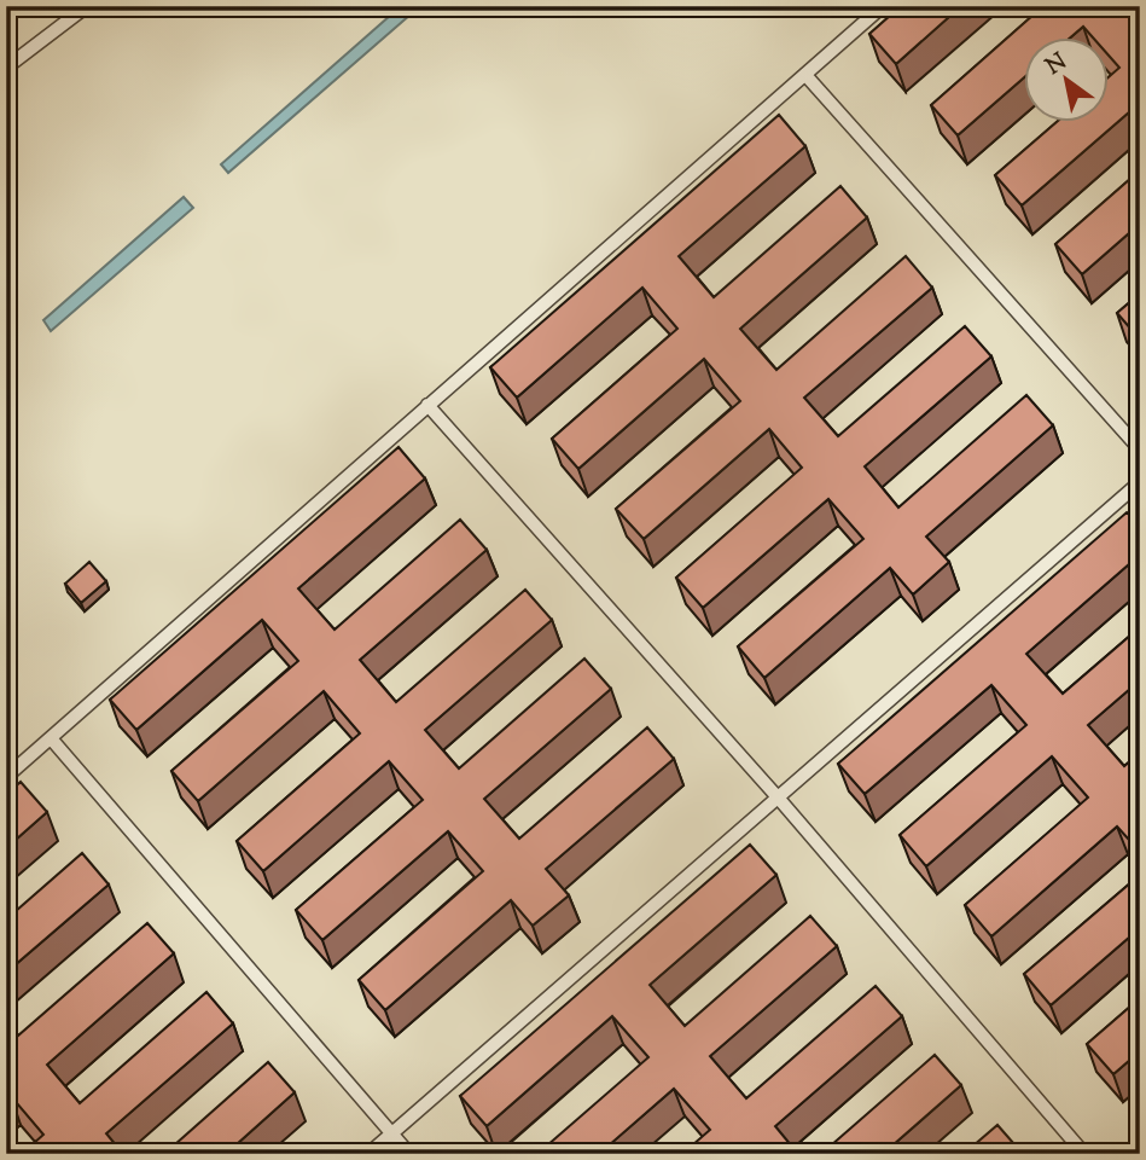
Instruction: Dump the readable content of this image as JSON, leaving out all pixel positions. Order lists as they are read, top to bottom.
{
  "north": "top left"
}
